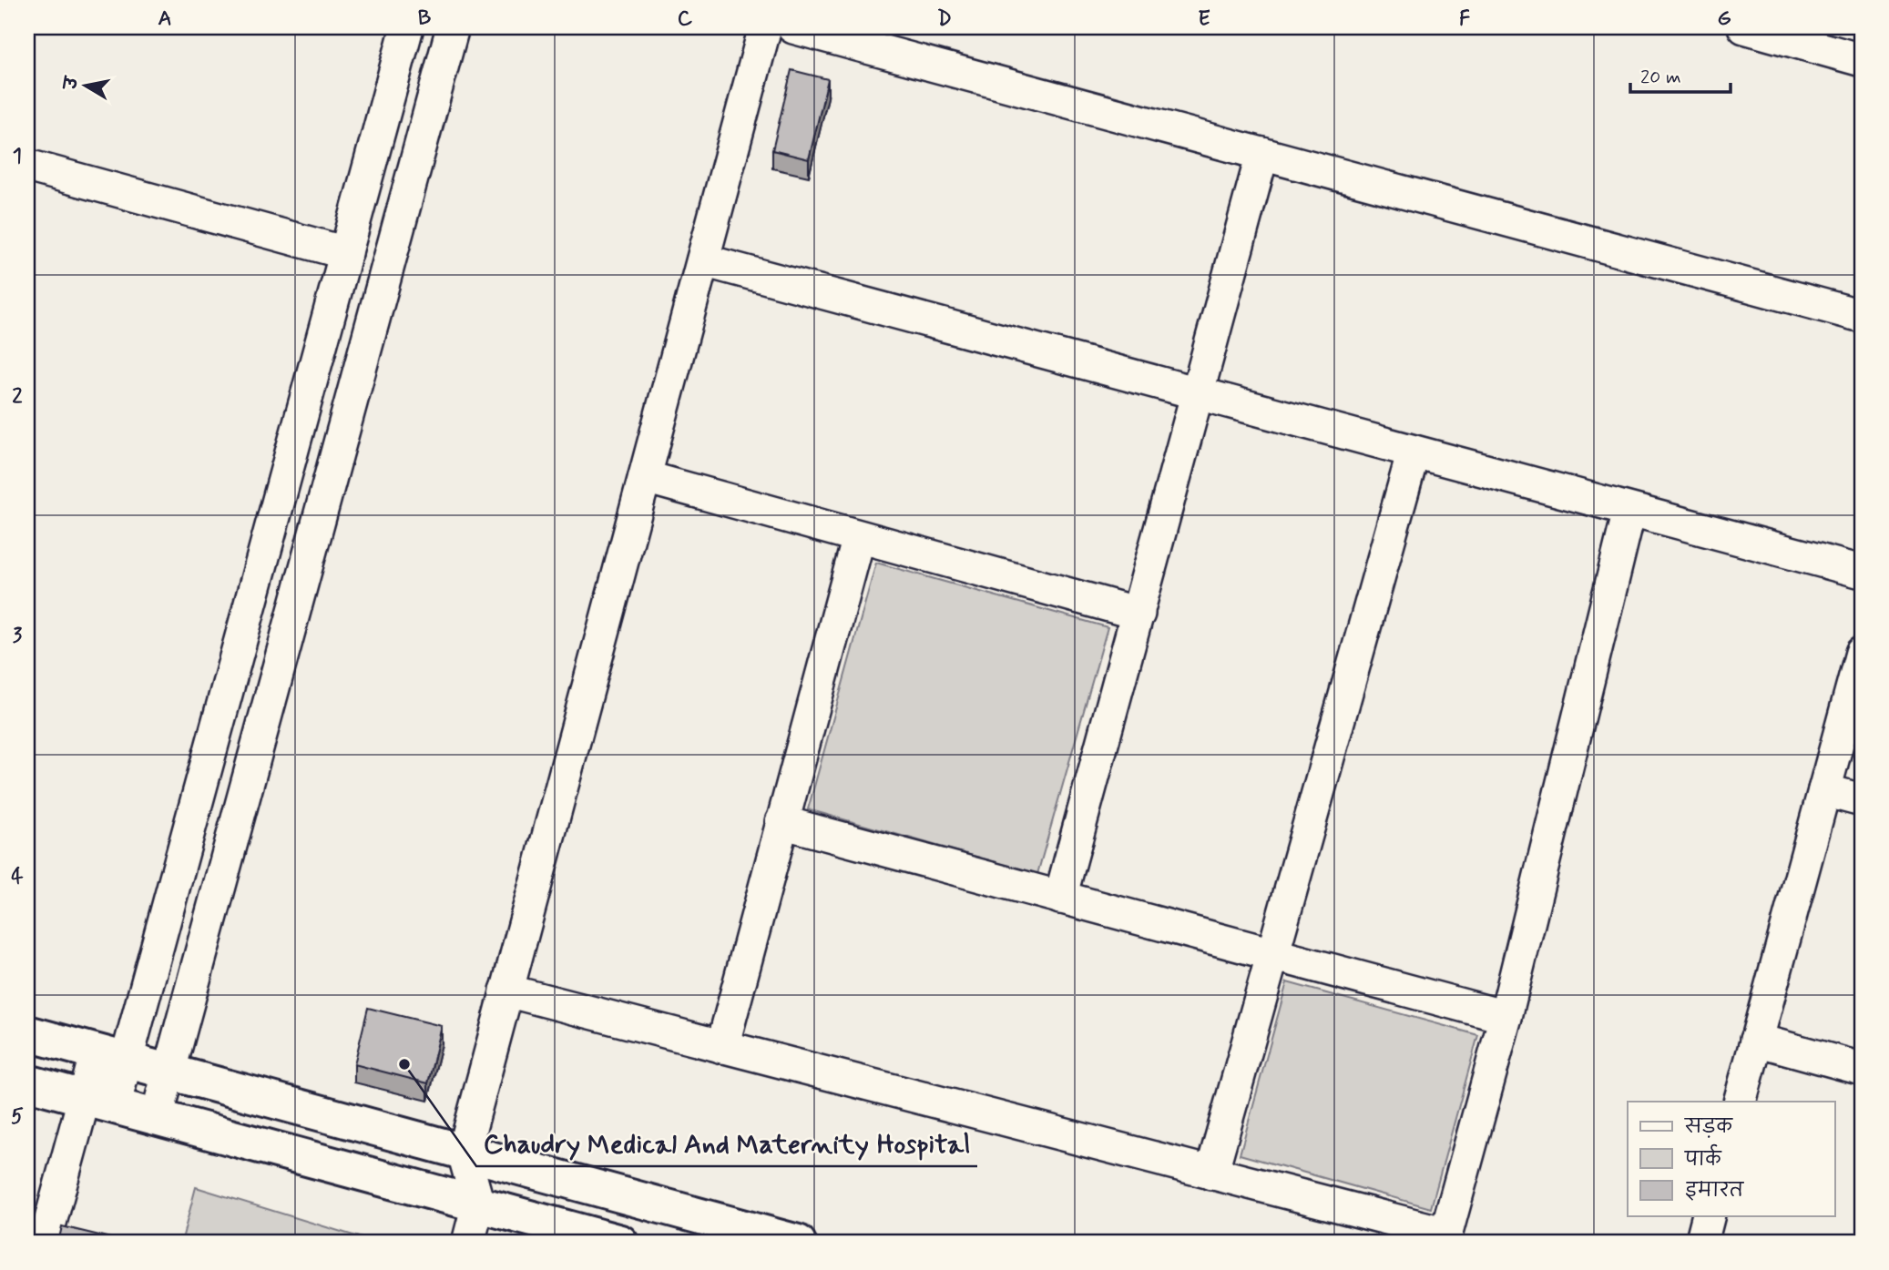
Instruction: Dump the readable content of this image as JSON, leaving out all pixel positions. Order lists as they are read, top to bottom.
{
  "places": ["Chaudry Medical And Maternity Hospital"],
  "legend": ["सड़क", "पार्क", "इमारत"],
  "scale_bar": "20 m",
  "north": "left",
  "grid": {
    "columns": [
      "A",
      "B",
      "C",
      "D",
      "E",
      "F",
      "G"
    ],
    "rows": [
      "1",
      "2",
      "3",
      "4",
      "5"
    ]
  }
}
